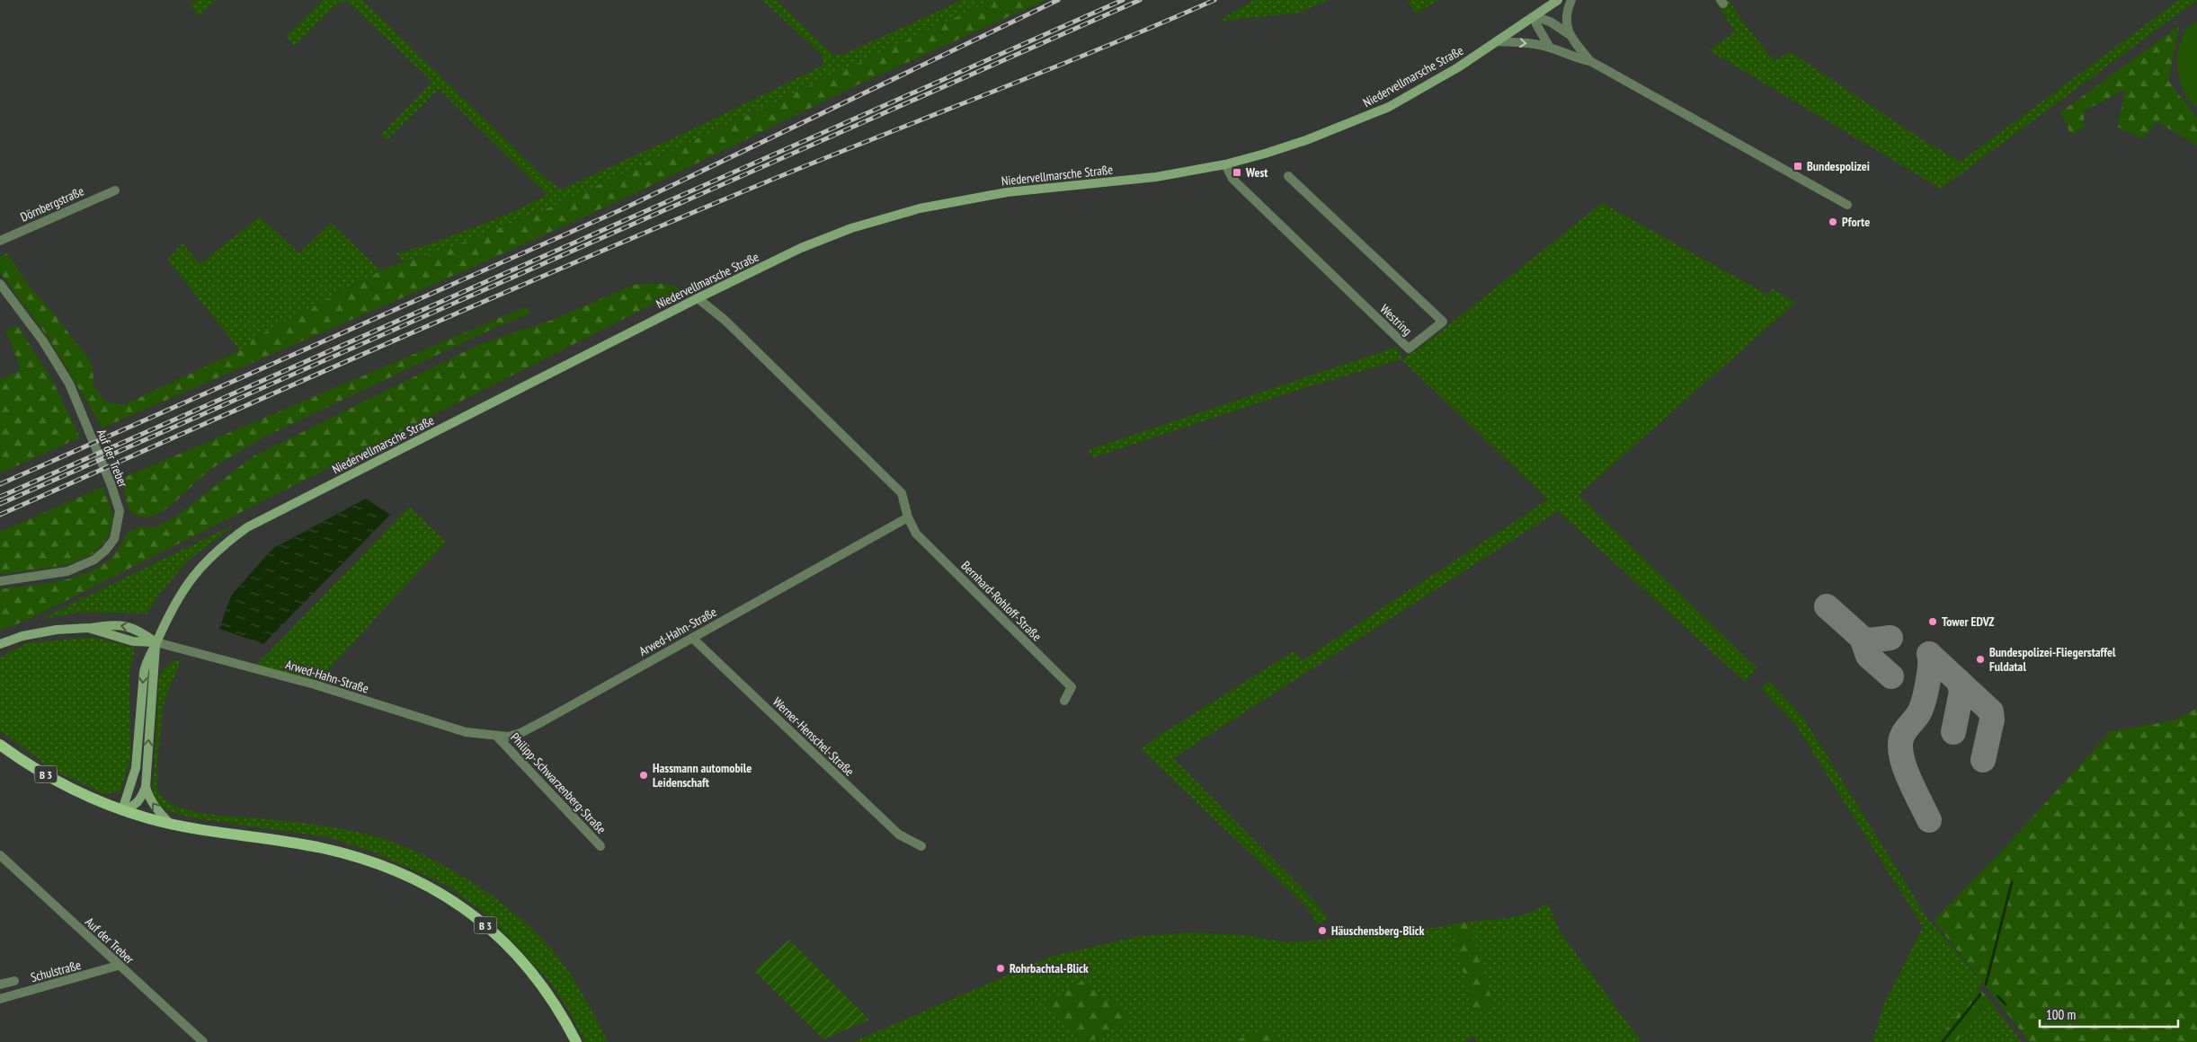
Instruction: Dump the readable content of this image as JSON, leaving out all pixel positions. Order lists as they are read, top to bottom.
{
  "streets": {
    "main road": ["Niedervellmarsche Straße", "B 3"],
    "street": [
      "Dörnbergstraße",
      "Westring",
      "Auf der Treber",
      "Bernhard-Rohloff-Straße",
      "Arwed-Hahn-Straße",
      "Werner-Henschel-Straße",
      "Philipp-Schwarzenberg-Straße",
      "Schulstraße"
    ]
  },
  "crossings": [
    ["Niedervellmarsche Straße", "Westring"],
    ["Niedervellmarsche Straße", "Arwed-Hahn-Straße"],
    ["Niedervellmarsche Straße", "B 3"],
    ["Auf der Treber", "Schulstraße"],
    ["Bernhard-Rohloff-Straße", "Arwed-Hahn-Straße"],
    ["Arwed-Hahn-Straße", "Werner-Henschel-Straße"],
    ["Arwed-Hahn-Straße", "Philipp-Schwarzenberg-Straße"]
  ],
  "places": {
    "transit": ["Bundespolizei", "West"],
    "other": [
      "Pforte",
      "Tower EDVZ",
      "Bundespolizei-Fliegerstaffel Fuldatal",
      "Hassmann automobile Leidenschaft",
      "Häuschensberg-Blick",
      "Rohrbachtal-Blick"
    ]
  },
  "scale_bar": "100 m"
}
